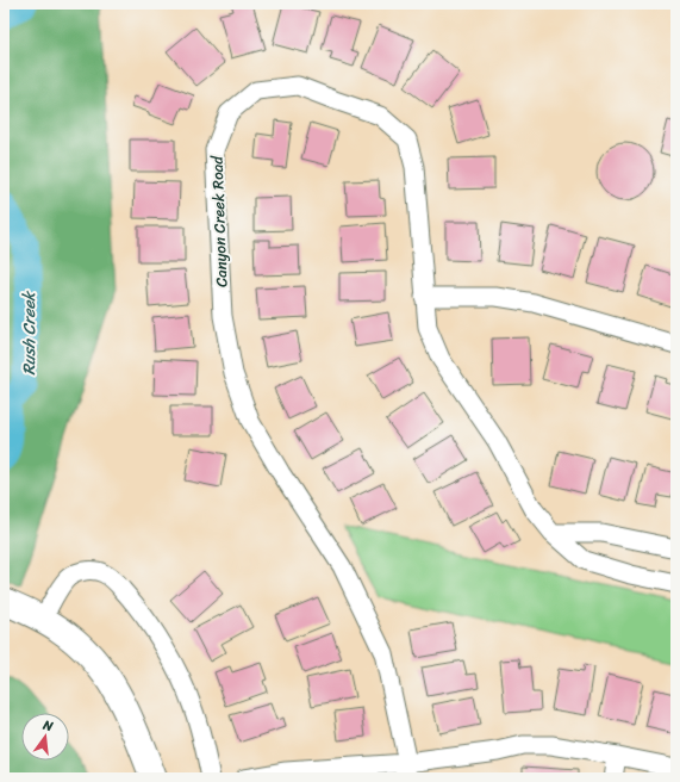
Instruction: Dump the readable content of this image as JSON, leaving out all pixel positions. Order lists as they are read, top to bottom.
{
  "streets": {
    "street": ["Canyon Creek Road"]
  },
  "water": ["Rush Creek"],
  "north": "top"
}
